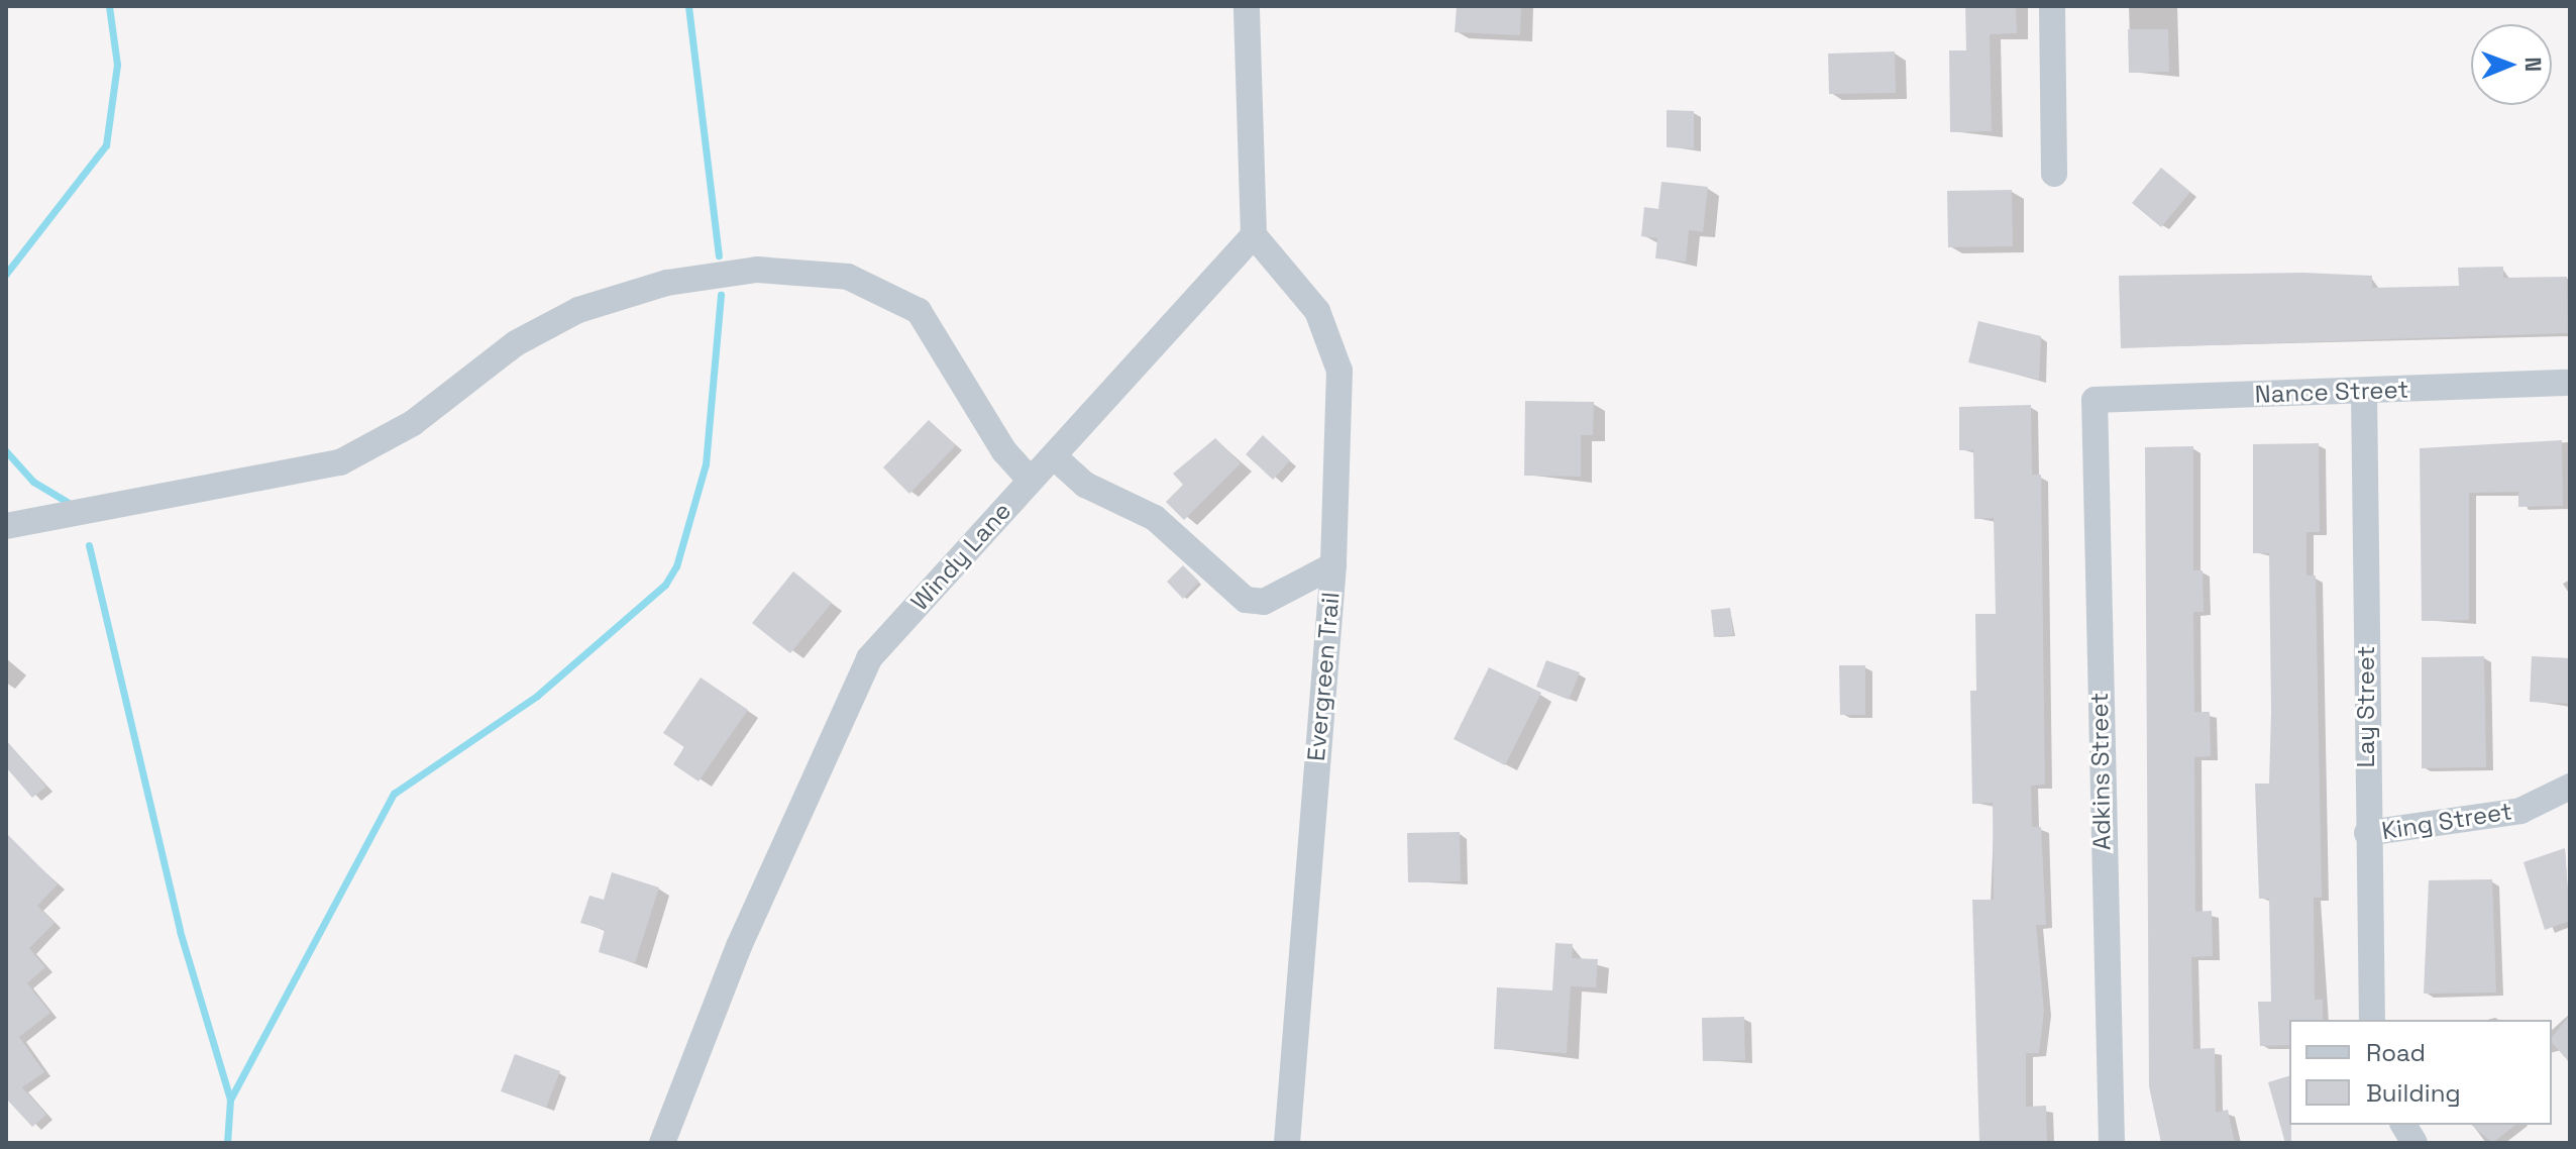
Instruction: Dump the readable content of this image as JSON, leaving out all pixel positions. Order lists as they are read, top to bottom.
{
  "streets": {
    "street": [
      "Nance Street",
      "Windy Lane",
      "Evergreen Trail",
      "Lay Street",
      "Adkins Street",
      "King Street"
    ]
  },
  "crossings": [
    ["Nance Street", "Lay Street"],
    ["Nance Street", "Adkins Street"],
    ["Windy Lane", "Evergreen Trail"],
    ["Lay Street", "King Street"]
  ],
  "legend": ["Road", "Building"],
  "north": "right"
}
